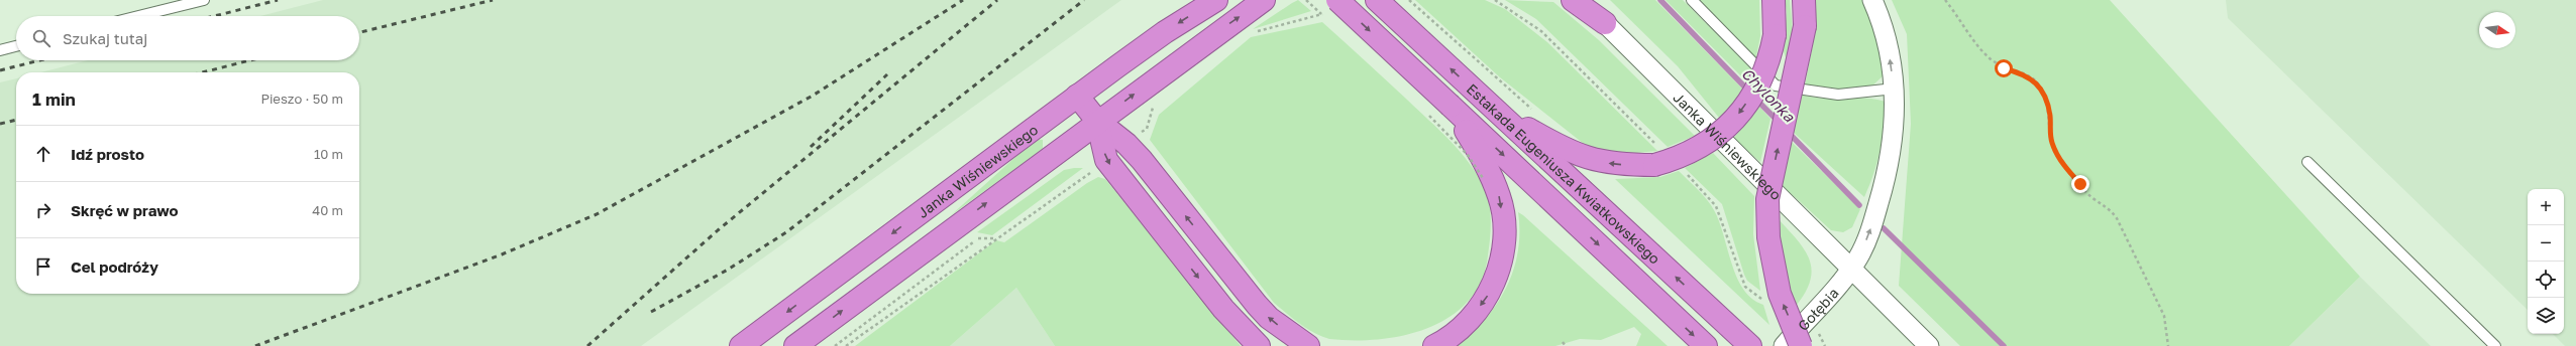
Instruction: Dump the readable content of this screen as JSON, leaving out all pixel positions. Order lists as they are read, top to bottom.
{
  "streets": {
    "highway": ["Janka Wiśniewskiego", "Estakada Eugeniusza Kwiatkowskiego"],
    "street": ["Gołębia"]
  },
  "crossings": [
    ["Janka Wiśniewskiego", "Gołębia"]
  ],
  "water": ["Chylonka"],
  "north": "right",
  "page": {
    "search": "Szukaj tutaj",
    "heading": ["1 min", "Pieszo · 50 m"],
    "list": [
      ["Idź prosto", "10 m"],
      ["Skręć w prawo", "40 m"],
      "Cel podróży"
    ],
    "map_buttons": ["+", "−"]
  }
}
